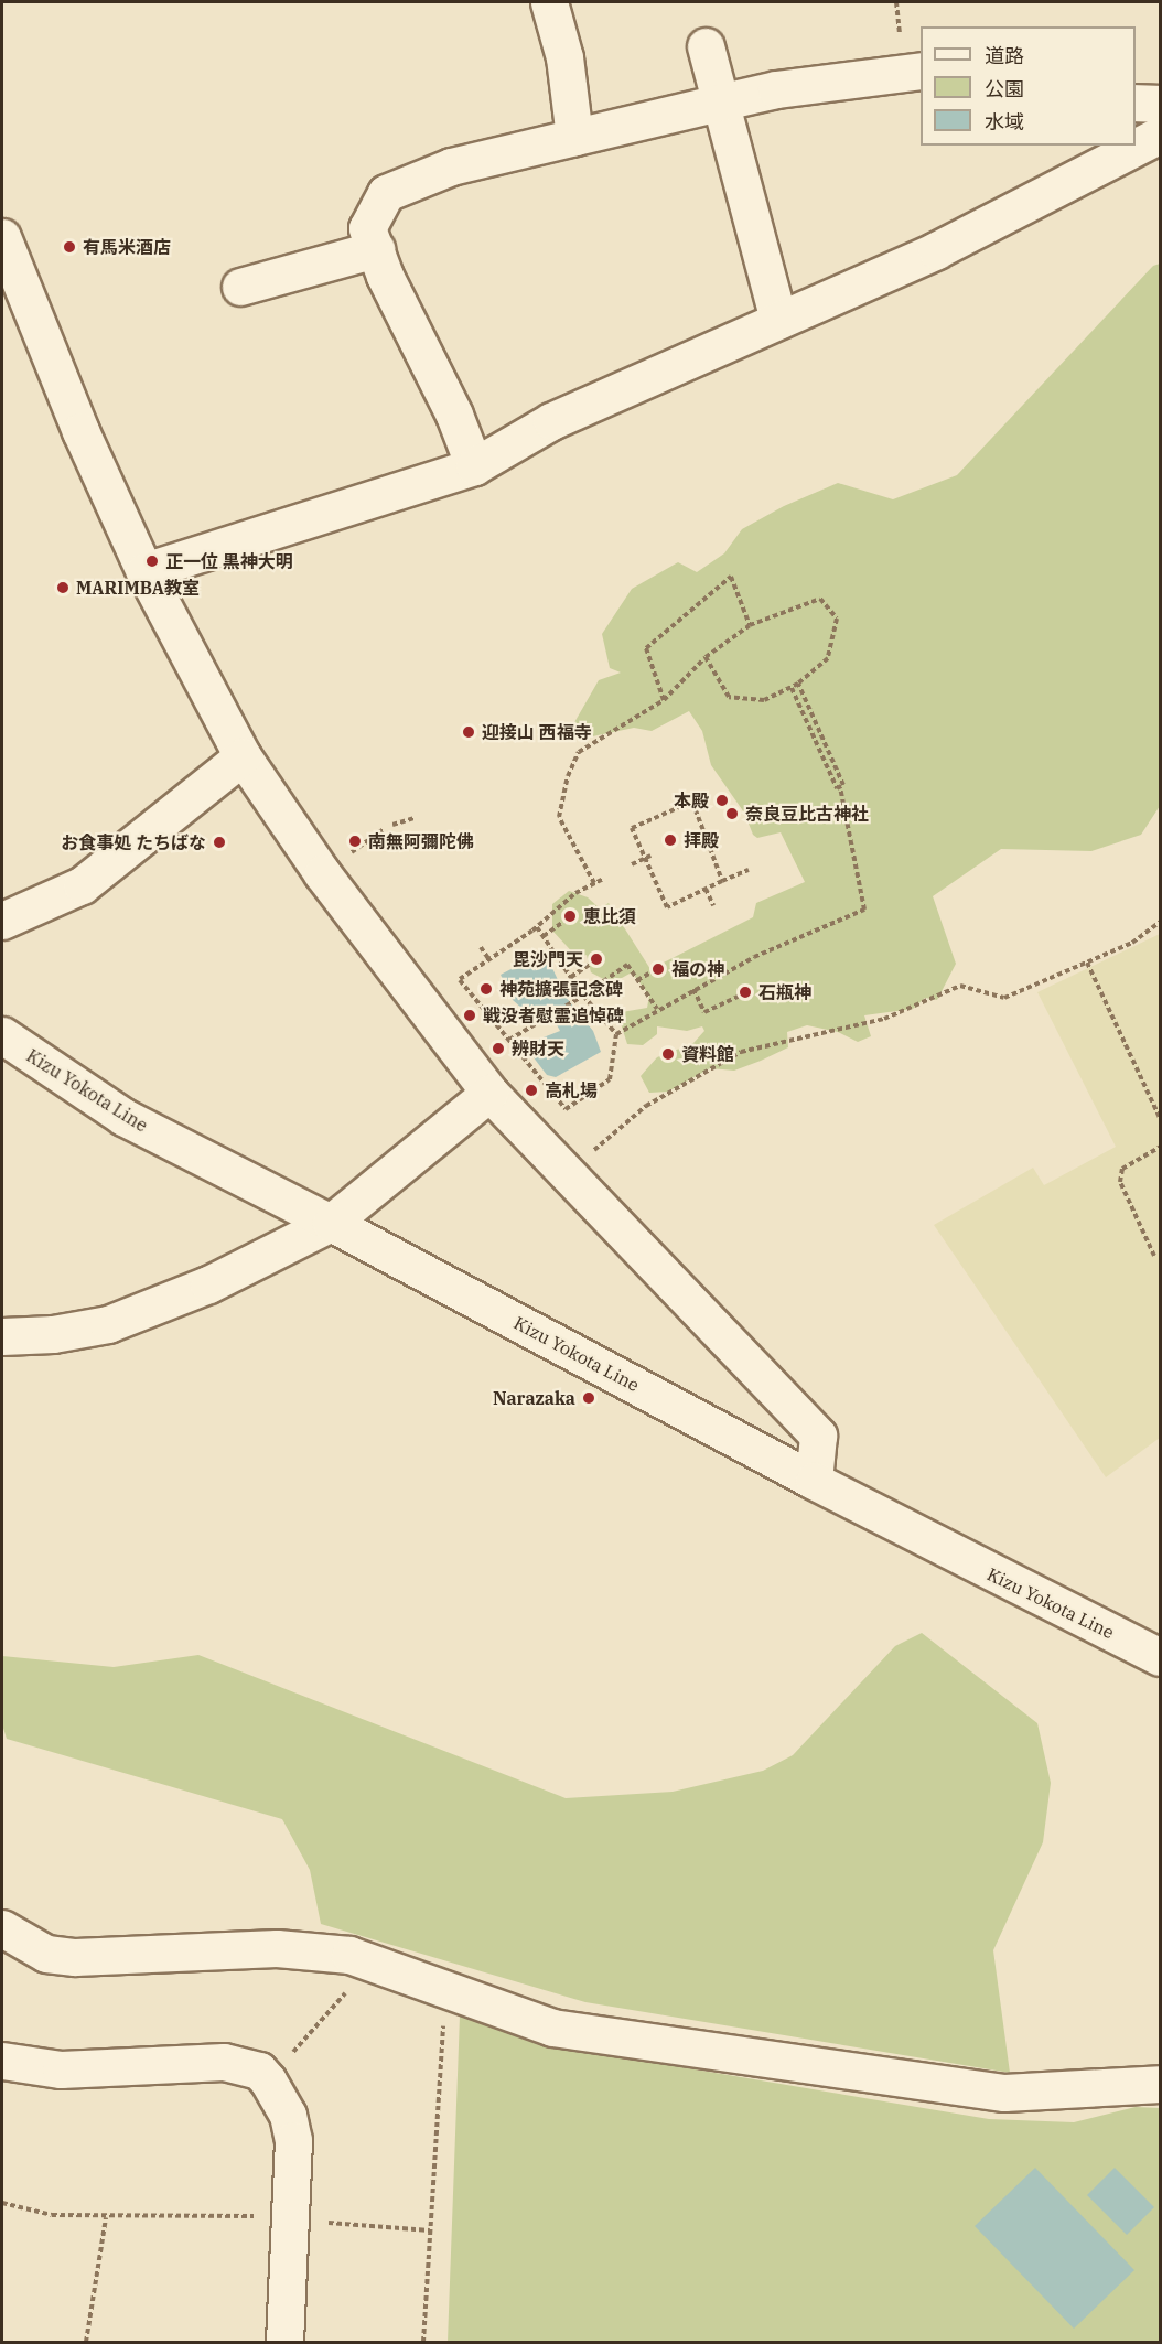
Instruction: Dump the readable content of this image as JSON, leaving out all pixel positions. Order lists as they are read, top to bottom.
{
  "streets": {
    "street": ["Kizu Yokota Line"]
  },
  "places": [
    "有馬米酒店",
    "正一位 黒神大明",
    "MARIMBA教室",
    "迎接山 西福寺",
    "本殿",
    "奈良豆比古神社",
    "拝殿",
    "南無阿彌陀佛",
    "お食事処 たちばな",
    "恵比須",
    "毘沙門天",
    "福の神",
    "神苑擴張記念碑",
    "石瓶神",
    "戦没者慰霊追悼碑",
    "辨財天",
    "資料館",
    "高札場",
    "Narazaka"
  ],
  "legend": ["道路", "公園", "水域"]
}
